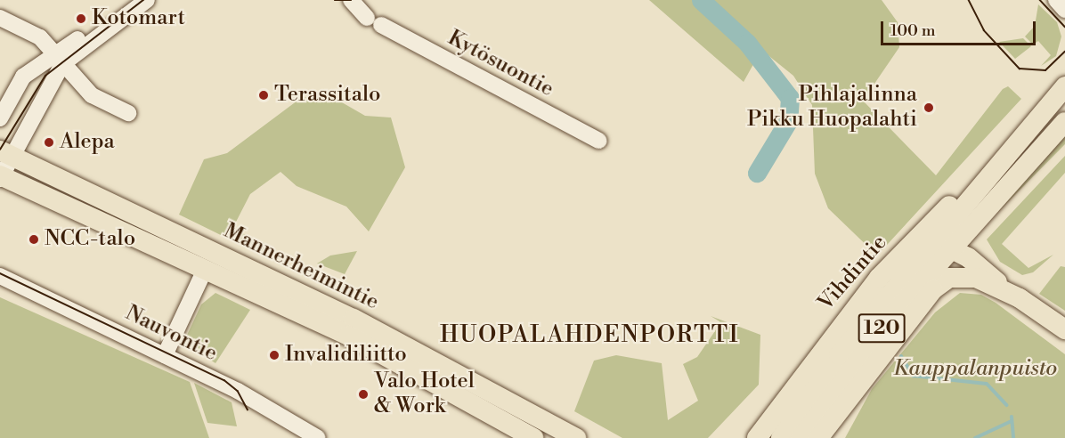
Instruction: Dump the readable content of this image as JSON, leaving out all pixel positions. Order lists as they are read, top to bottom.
{
  "streets": {
    "main road": ["Mannerheimintie", "Vihdintie", "120"],
    "street": ["Kytösuontie", "Nauvontie"]
  },
  "districts": ["HUOPALAHDENPORTTI"],
  "parks": ["Kauppalanpuisto"],
  "places": [
    "Kotomart",
    "Terassitalo",
    "Pihlajalinna Pikku Huopalahti",
    "Alepa",
    "NCC-talo",
    "Invalidiliitto",
    "Valo Hotel & Work"
  ],
  "scale_bar": "100 m"
}
